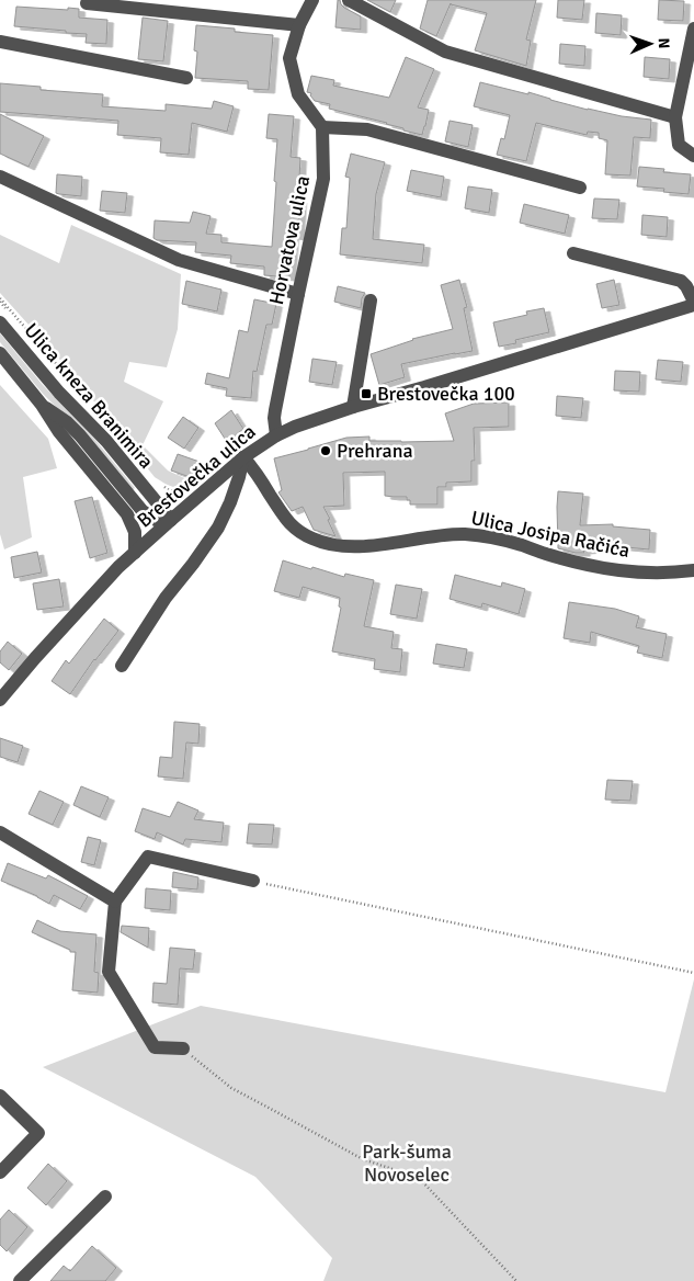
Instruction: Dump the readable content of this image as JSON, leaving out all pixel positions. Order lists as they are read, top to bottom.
{
  "streets": {
    "street": [
      "Horvatova ulica",
      "Ulica kneza Branimira",
      "Brestovečka ulica",
      "Ulica Josipa Račića"
    ]
  },
  "crossings": [
    ["Horvatova ulica", "Brestovečka ulica"],
    ["Ulica kneza Branimira", "Brestovečka ulica"],
    ["Brestovečka ulica", "Ulica Josipa Račića"]
  ],
  "parks": ["Park-šuma Novoselec"],
  "places": {
    "transit": ["Brestovečka 100"],
    "other": ["Prehrana"]
  },
  "north": "right"
}
